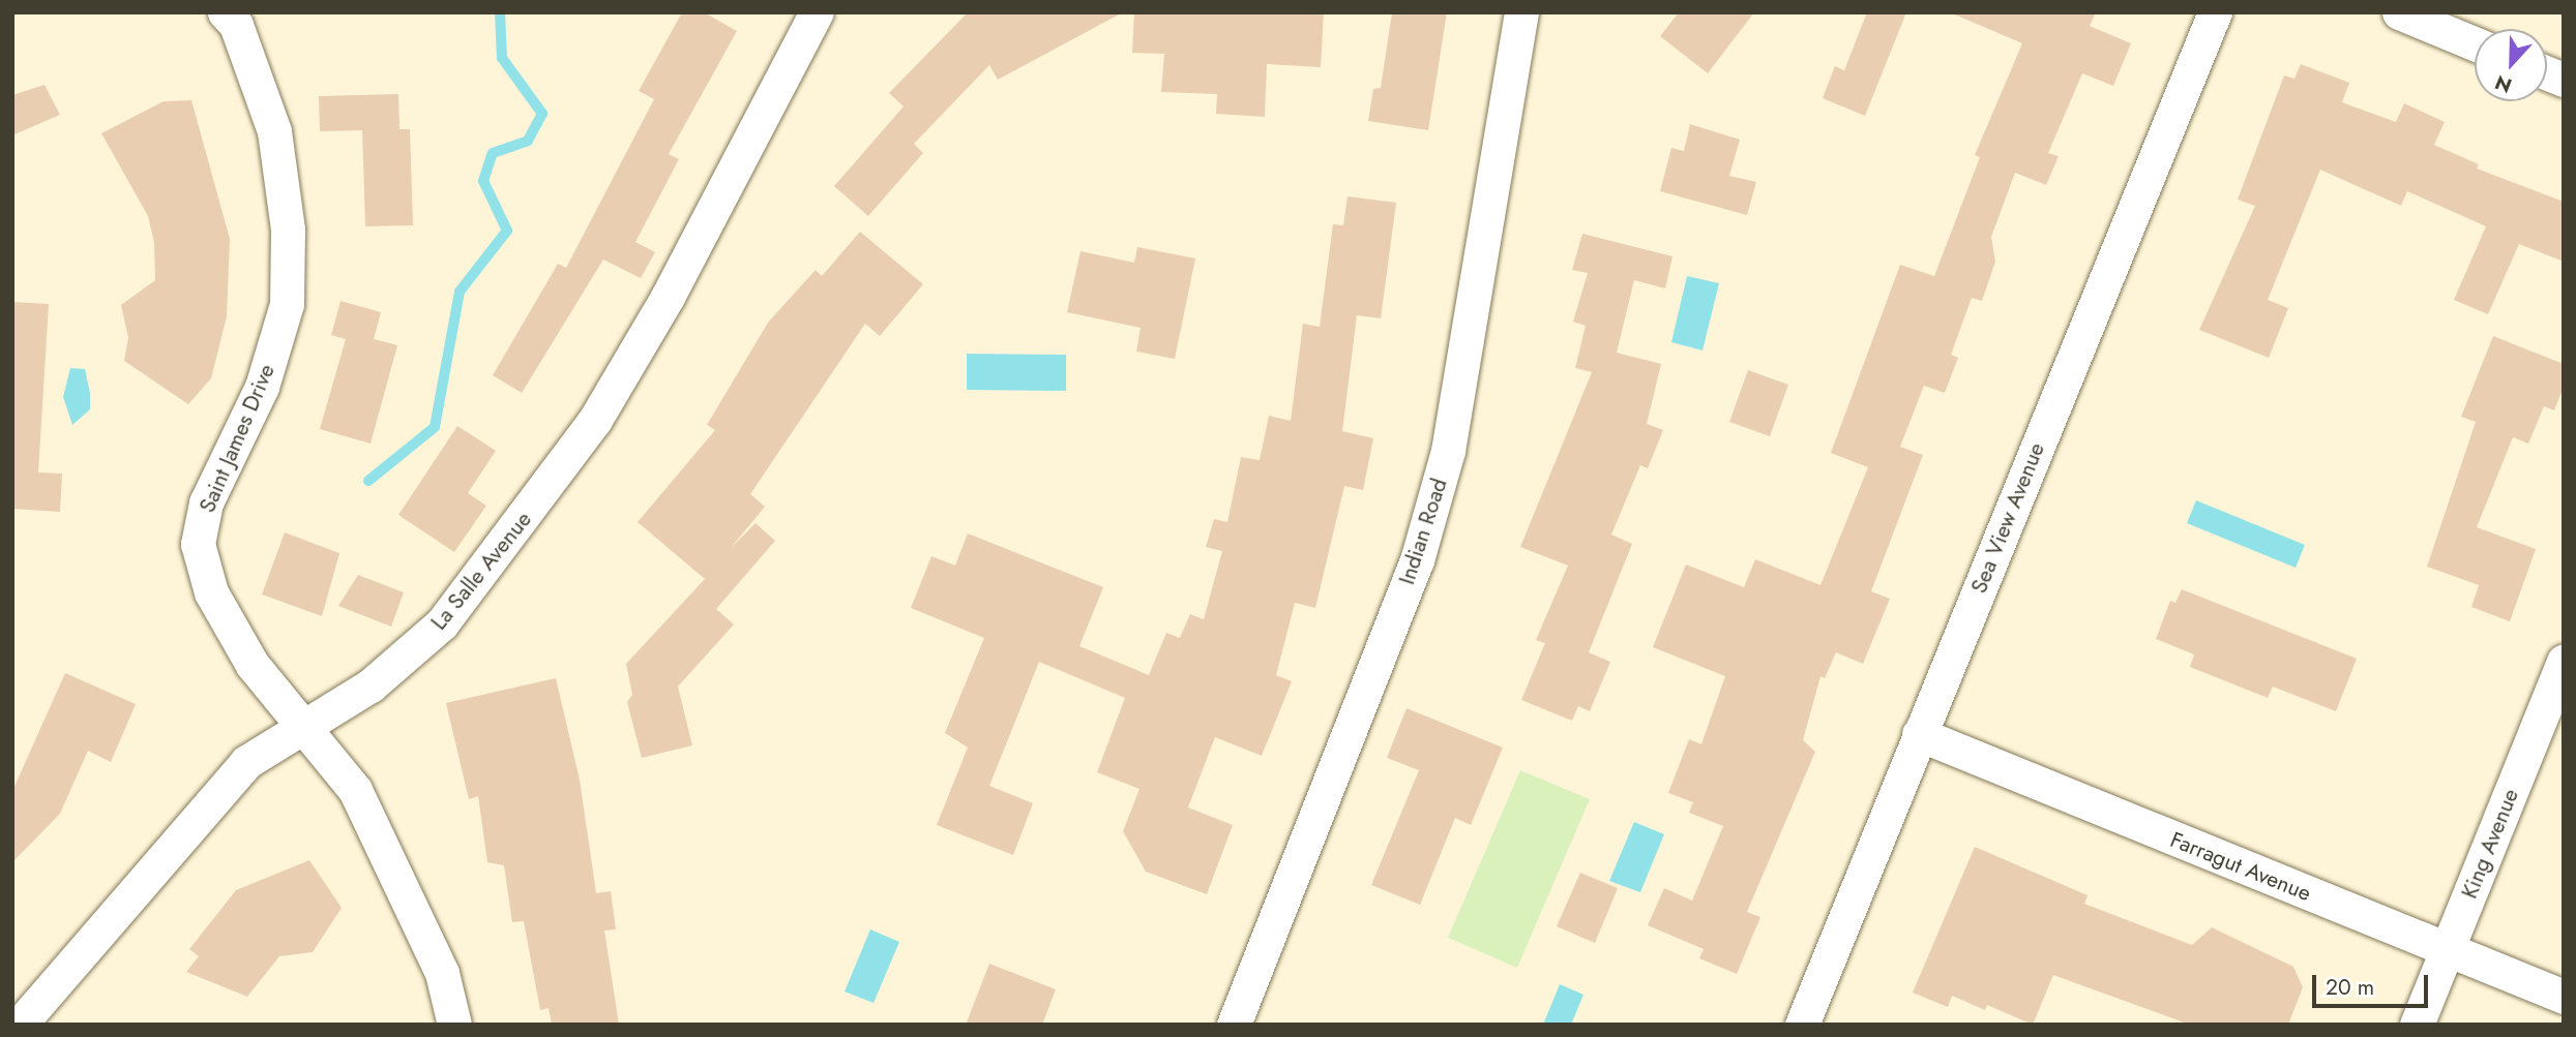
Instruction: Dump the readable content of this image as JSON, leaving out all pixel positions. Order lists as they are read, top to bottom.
{
  "streets": {
    "street": [
      "Saint James Drive",
      "Sea View Avenue",
      "Indian Road",
      "La Salle Avenue",
      "King Avenue",
      "Farragut Avenue"
    ]
  },
  "crossings": [
    ["Saint James Drive", "La Salle Avenue"],
    ["Sea View Avenue", "Farragut Avenue"],
    ["King Avenue", "Farragut Avenue"]
  ],
  "scale_bar": "20 m",
  "north": "bottom"
}
